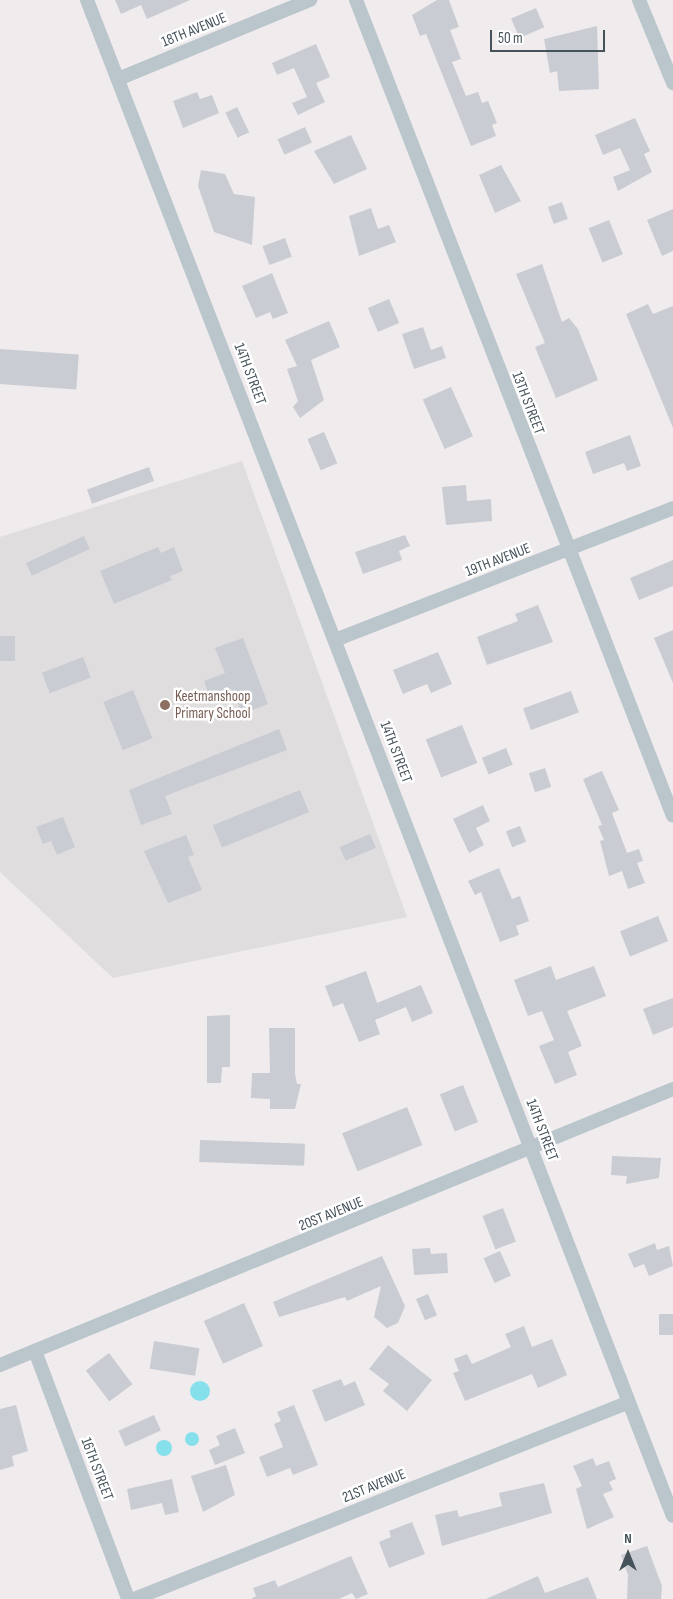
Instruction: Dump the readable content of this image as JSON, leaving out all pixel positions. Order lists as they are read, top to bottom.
{
  "streets": {
    "street": [
      "18TH AVENUE",
      "14TH STREET",
      "13TH STREET",
      "19TH AVENUE",
      "20ST AVENUE",
      "16TH STREET",
      "21ST AVENUE"
    ]
  },
  "crossings": [
    ["18TH AVENUE", "14TH STREET"],
    ["14TH STREET", "19TH AVENUE"],
    ["14TH STREET", "20ST AVENUE"],
    ["14TH STREET", "21ST AVENUE"],
    ["13TH STREET", "19TH AVENUE"],
    ["20ST AVENUE", "16TH STREET"]
  ],
  "places": ["Keetmanshoop Primary School"],
  "scale_bar": "50 m",
  "north": "top"
}
